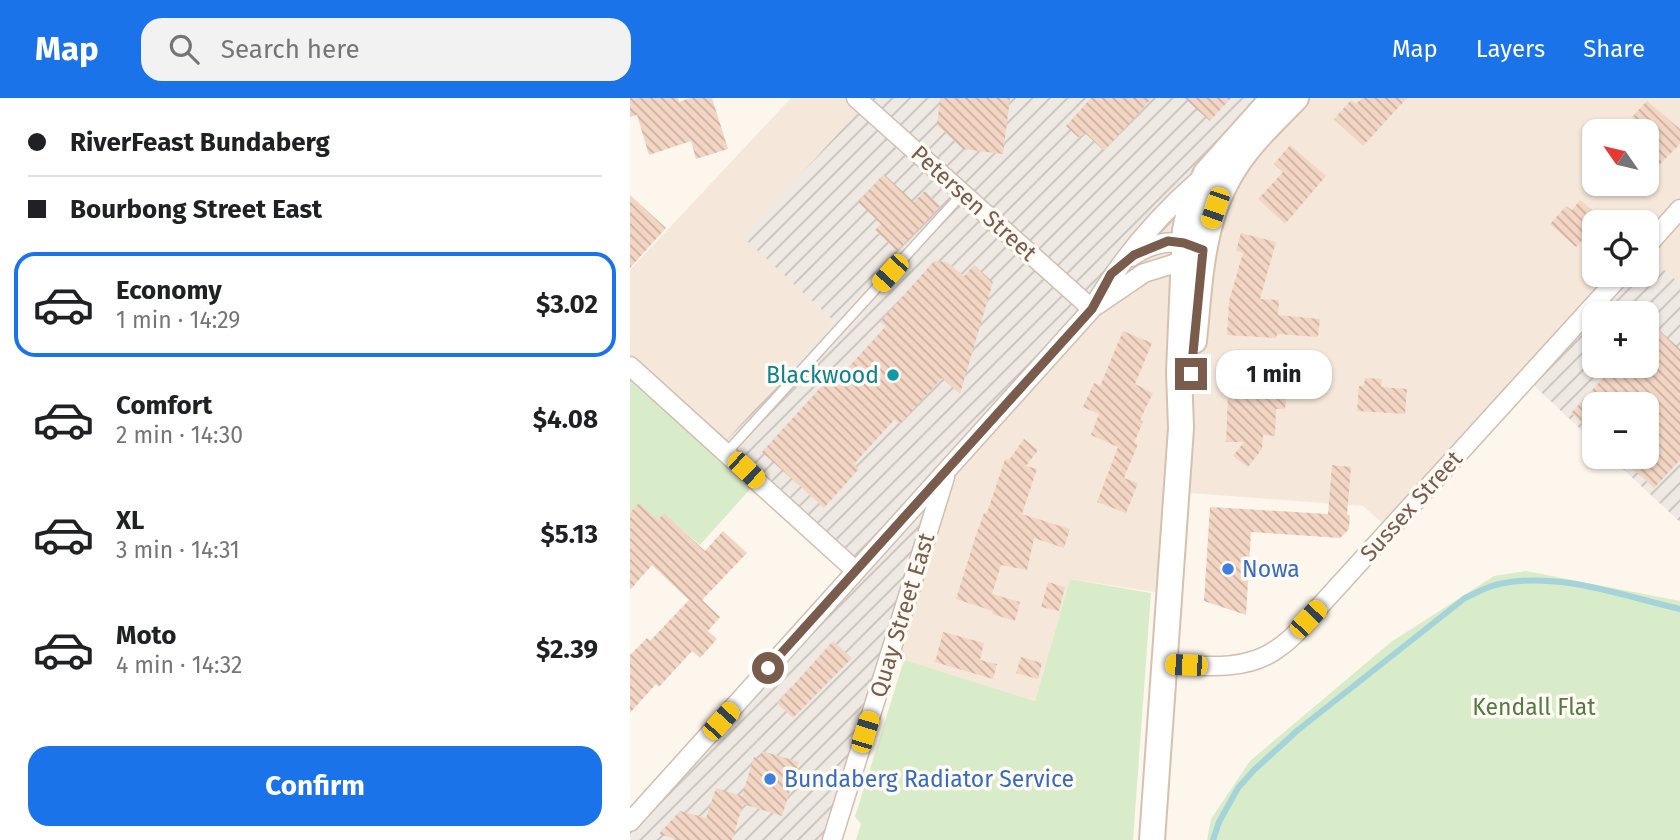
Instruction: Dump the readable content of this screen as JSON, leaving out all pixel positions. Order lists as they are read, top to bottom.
{
  "streets": {
    "street": ["Petersen Street", "Sussex Street", "Quay Street East"]
  },
  "parks": ["Kendall Flat"],
  "places": ["Blackwood", "Nowa", "Bundaberg Radiator Service"],
  "north": "top left",
  "page": {
    "header": "Map",
    "search": "Search here",
    "nav": ["Map", "Layers", "Share"],
    "banner": ["RiverFeast Bundaberg", "Bourbong Street East"],
    "map_buttons": ["+", "−"],
    "list": [
      {
        "name": "Economy",
        "note": "1 min · 14:29",
        "value": "$3.02"
      },
      {
        "name": "Comfort",
        "note": "2 min · 14:30",
        "value": "$4.08"
      },
      {
        "name": "XL",
        "note": "3 min · 14:31",
        "value": "$5.13"
      },
      {
        "name": "Moto",
        "note": "4 min · 14:32",
        "value": "$2.39"
      }
    ],
    "bubble": "1 min",
    "buttons": "Confirm"
  }
}
